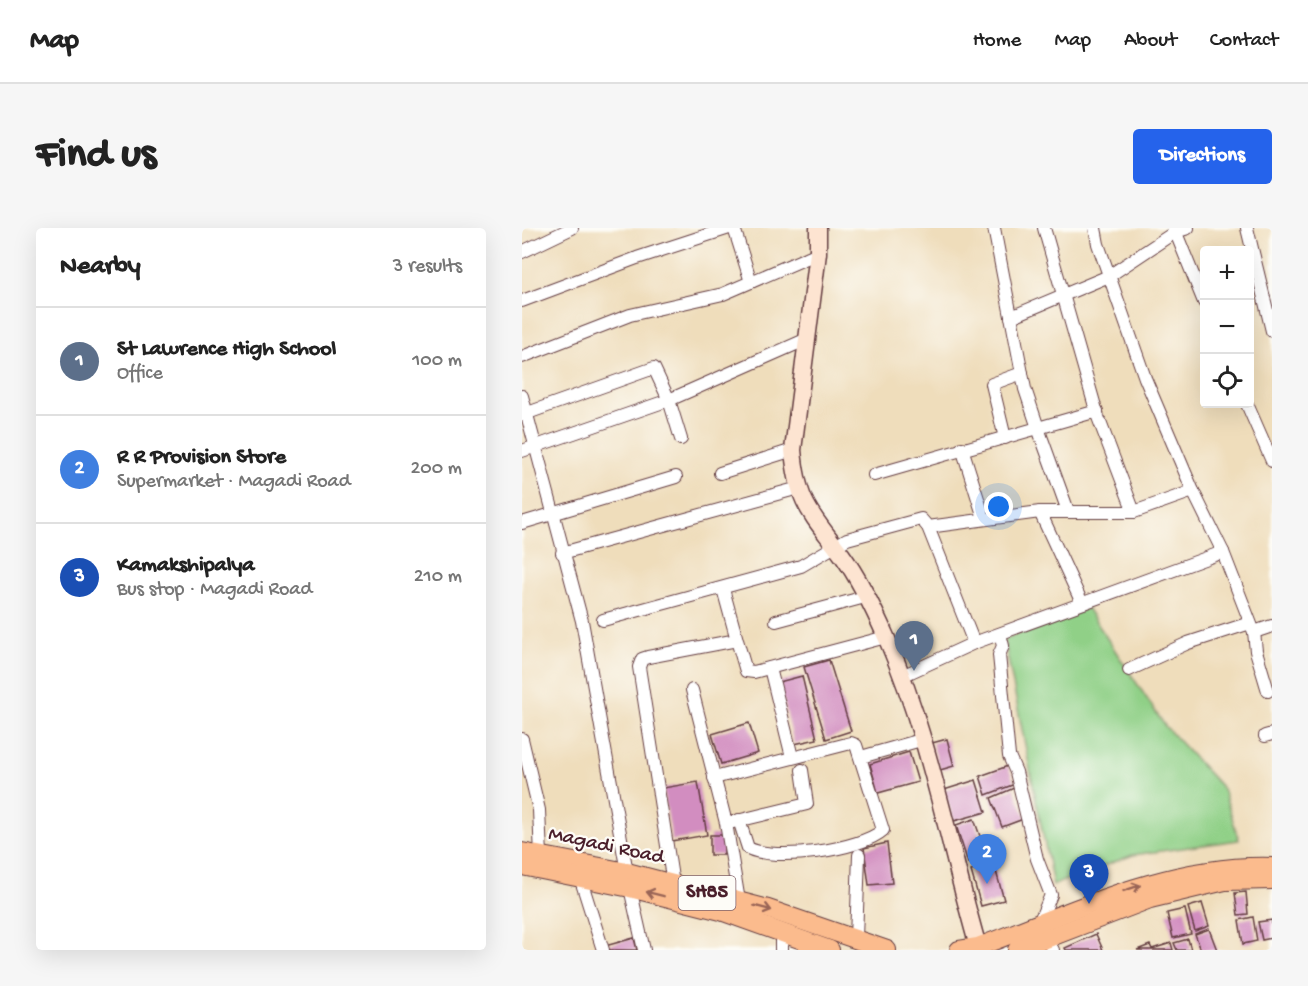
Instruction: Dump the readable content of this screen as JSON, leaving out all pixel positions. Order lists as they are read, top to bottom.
{
  "streets": {
    "main road": ["Magadi Road", "SH85"]
  },
  "page": {
    "header": "Map",
    "nav": [
      "Home",
      "Map",
      "About",
      "Contact"
    ],
    "buttons": "Directions",
    "title": "Find us",
    "heading": ["Nearby", "3 results"],
    "map_buttons": ["+", "−"],
    "list": [
      {
        "mark": "1",
        "name": "St Lawrence High School",
        "note": "Office",
        "value": "100 m"
      },
      {
        "mark": "2",
        "name": "R R Provision Store",
        "note": "Supermarket · Magadi Road",
        "value": "200 m"
      },
      {
        "mark": "3",
        "name": "Kamakshipalya",
        "note": "Bus stop · Magadi Road",
        "value": "210 m"
      }
    ],
    "pins": ["1", "2", "3"]
  }
}
